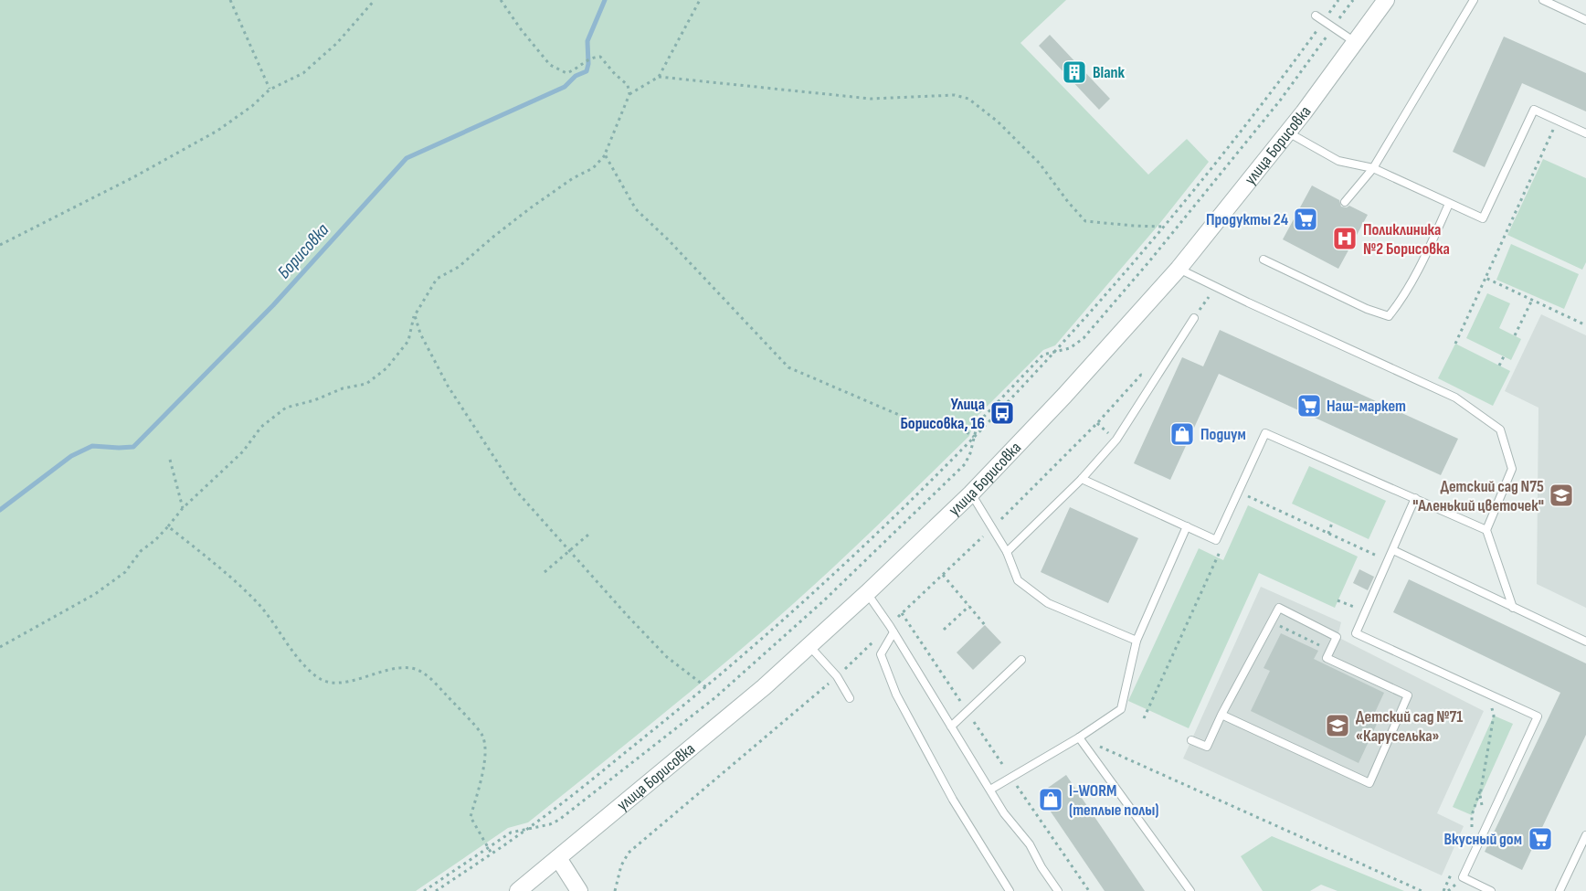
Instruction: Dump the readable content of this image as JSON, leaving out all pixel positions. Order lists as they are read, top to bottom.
{
  "streets": {
    "street": ["улица Борисовка"]
  },
  "water": ["Борисовка"],
  "places": {
    "building": ["Blank"],
    "supermarket": ["Продукты 24", "Наш-маркет", "Вкусный дом"],
    "hospital": ["Поликлиника №2 Борисовка"],
    "bus stop": ["Улица Борисовка, 16"],
    "shop": ["Подиум", "I-WORM (теплые полы)"],
    "school or university": ["Детский сад N75 \"Аленький цветочек\"", "Детский сад №71 «Каруселька»"]
  }
}
